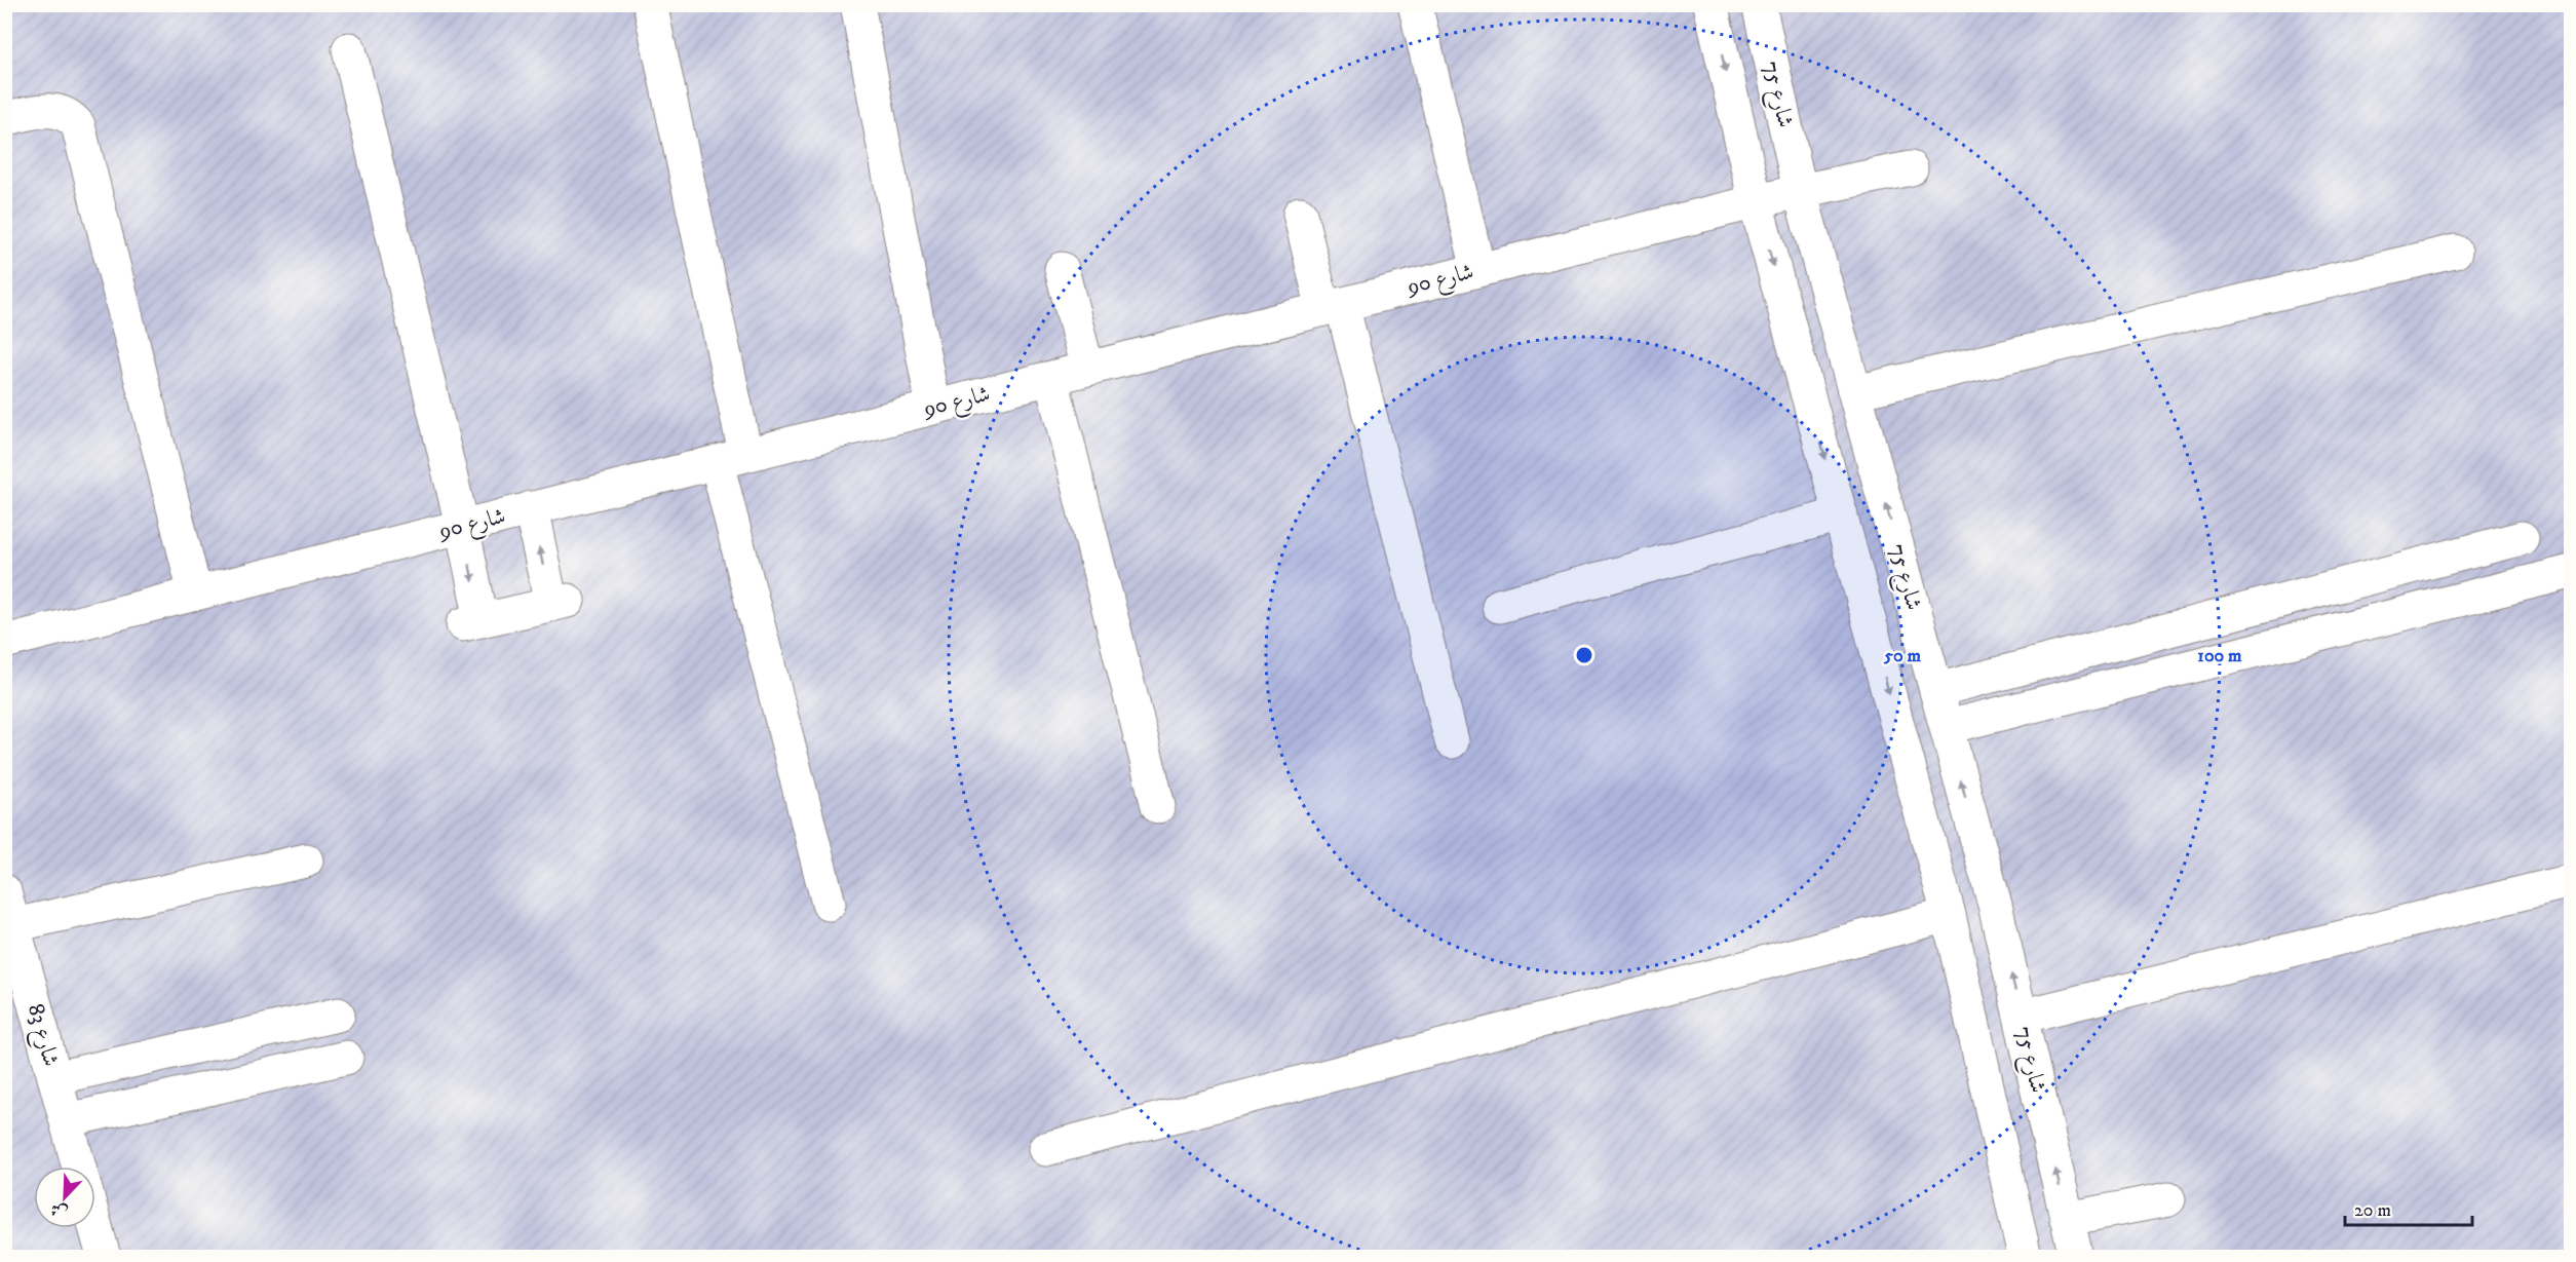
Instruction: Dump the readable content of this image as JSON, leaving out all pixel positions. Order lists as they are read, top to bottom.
{
  "streets": {
    "lane": ["شارع 75", "شارع 90", "شارع 83"]
  },
  "crossings": [
    ["شارع 75", "شارع 90"]
  ],
  "scale_bar": "20 m",
  "north": "bottom left",
  "rings": ["50 m", "100 m"]
}
